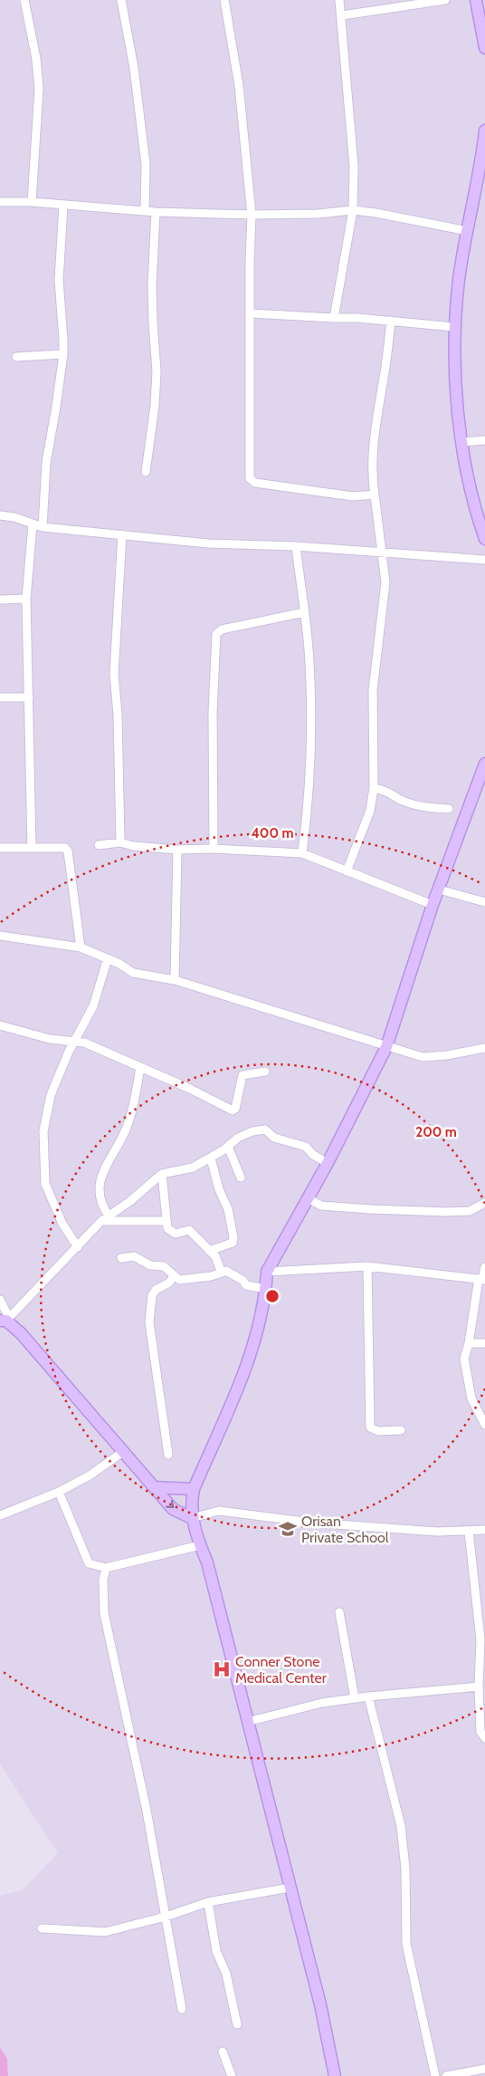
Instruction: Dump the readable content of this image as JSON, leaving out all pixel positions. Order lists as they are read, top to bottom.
{
  "places": {
    "school or university": ["Orisan Private School"],
    "hospital": ["Conner Stone Medical Center"]
  },
  "rings": ["400 m", "200 m"]
}
